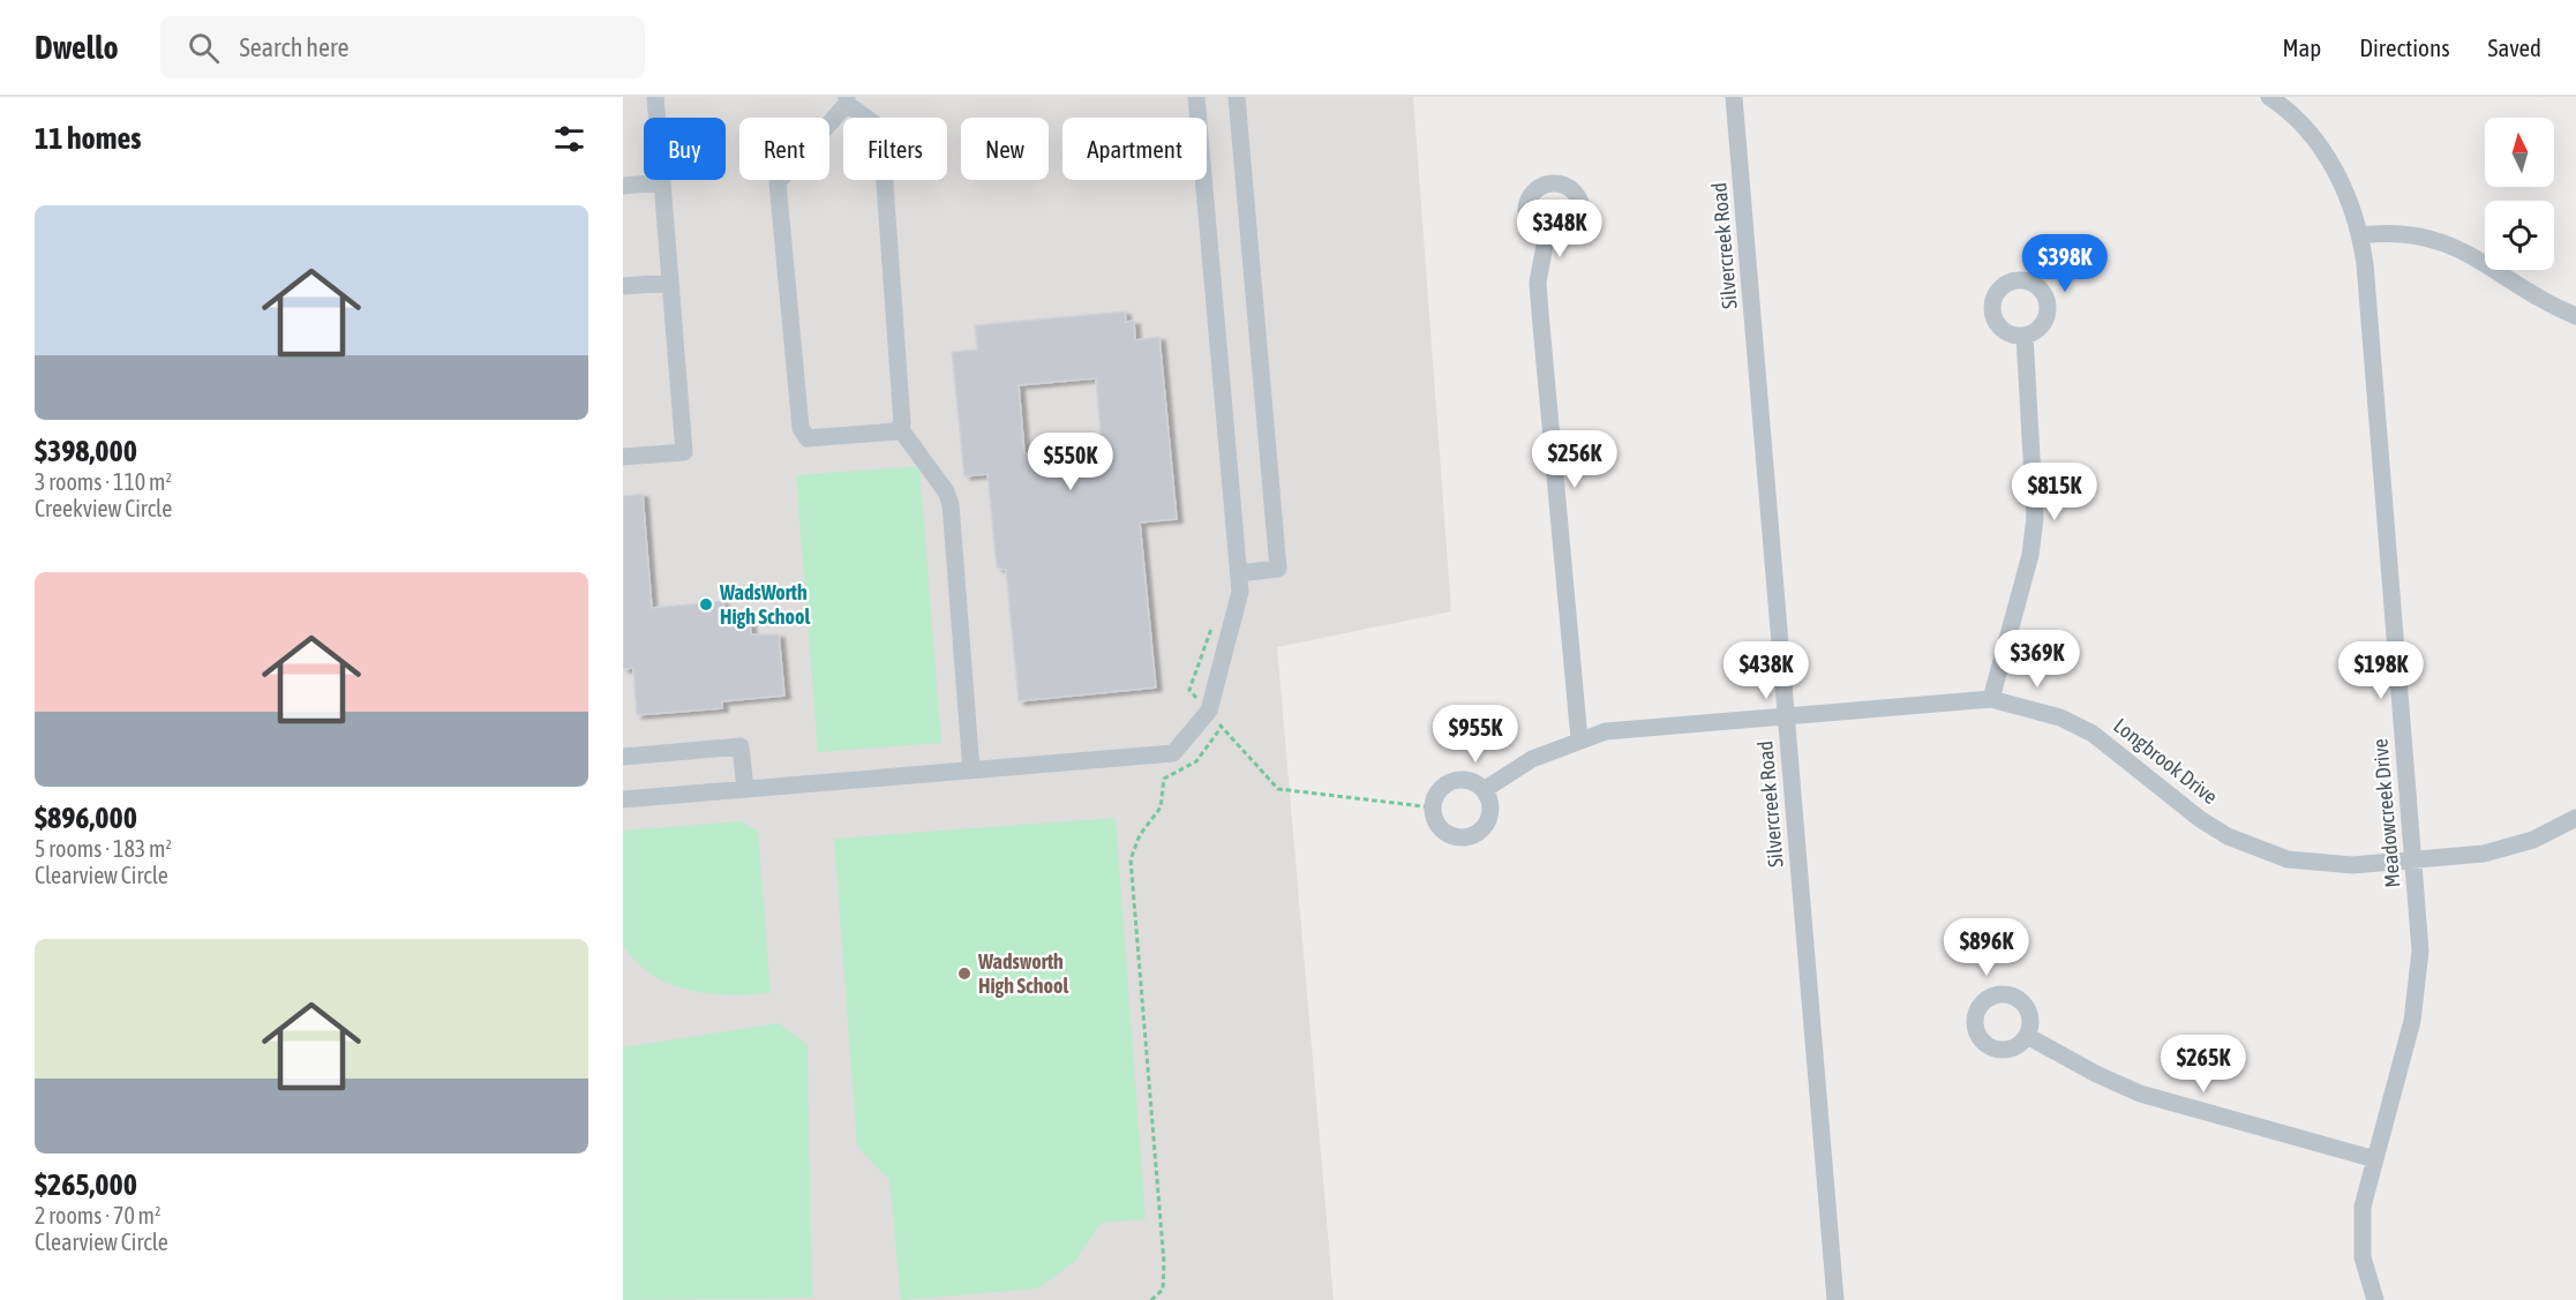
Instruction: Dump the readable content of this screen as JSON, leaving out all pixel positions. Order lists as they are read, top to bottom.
{
  "streets": {
    "street": ["Silvercreek Road", "Longbrook Drive", "Meadowcreek Drive"]
  },
  "crossings": [
    ["Silvercreek Road", "Longbrook Drive"],
    ["Longbrook Drive", "Meadowcreek Drive"]
  ],
  "places": ["WadsWorth High School", "Wadsworth High School"],
  "north": "top",
  "page": {
    "header": "Dwello",
    "search": "Search here",
    "nav": ["Map", "Directions", "Saved"],
    "heading": "11 homes",
    "chip": [
      "Buy",
      "Rent",
      "Filters",
      "New",
      "Apartment"
    ],
    "list": [
      {
        "name": "$398,000",
        "note": "3 rooms · 110 m² · Creekview Circle"
      },
      {
        "name": "$896,000",
        "note": "5 rooms · 183 m² · Clearview Circle"
      },
      {
        "name": "$265,000",
        "note": "2 rooms · 70 m² · Clearview Circle"
      }
    ],
    "price": [
      "$348K",
      "$398K",
      "$256K",
      "$550K",
      "$815K",
      "$369K",
      "$438K",
      "$198K",
      "$955K",
      "$896K",
      "$265K"
    ]
  }
}
